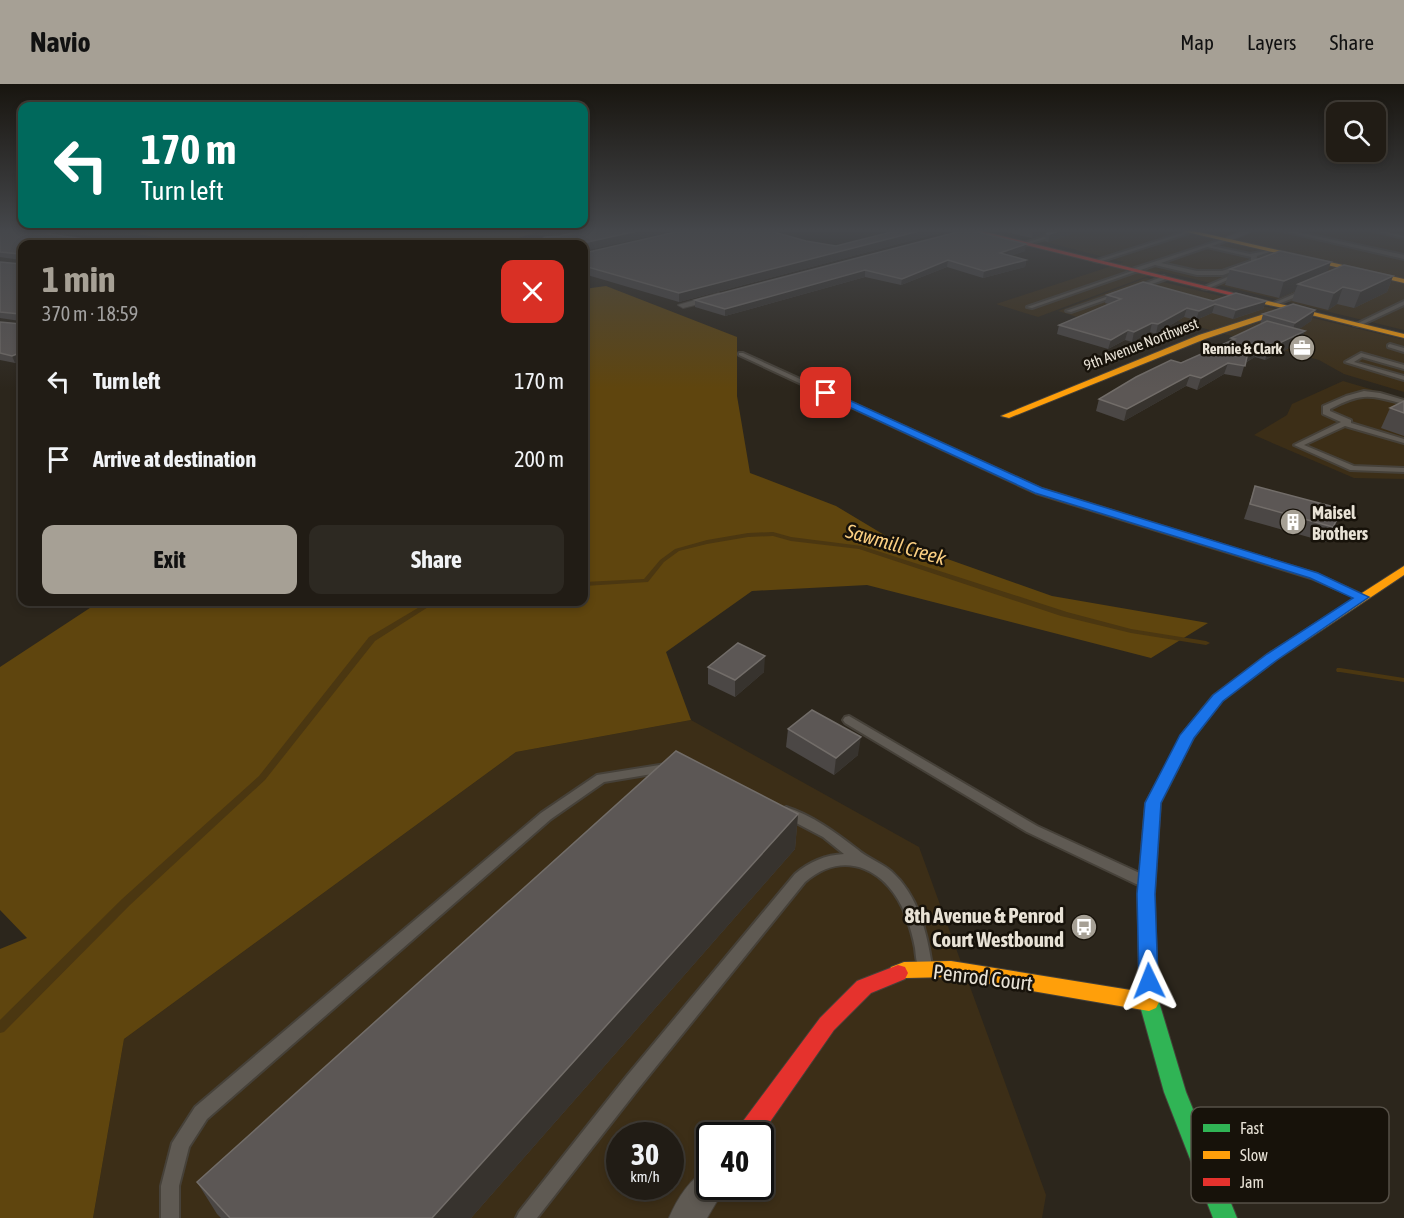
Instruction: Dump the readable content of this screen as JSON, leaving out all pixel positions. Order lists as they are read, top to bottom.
{
  "streets": {
    "street": ["9th Avenue Northwest", "Penrod Court"]
  },
  "water": ["Sawmill Creek"],
  "places": {
    "office": ["Rennie & Clark"],
    "building": ["Maisel Brothers"],
    "bus stop": ["8th Avenue & Penrod Court Westbound"]
  },
  "legend": ["Fast", "Slow", "Jam"],
  "page": {
    "header": "Navio",
    "nav": ["Map", "Layers", "Share"],
    "turn": ["170 m", "Turn left"],
    "heading": ["1 min", "370 m · 18:59"],
    "list": [
      {
        "name": "Turn left",
        "value": "170 m"
      },
      {
        "name": "Arrive at destination",
        "value": "200 m"
      }
    ],
    "buttons": ["Exit", "Share"],
    "speed": "30 km/h",
    "limit": "40"
  }
}
